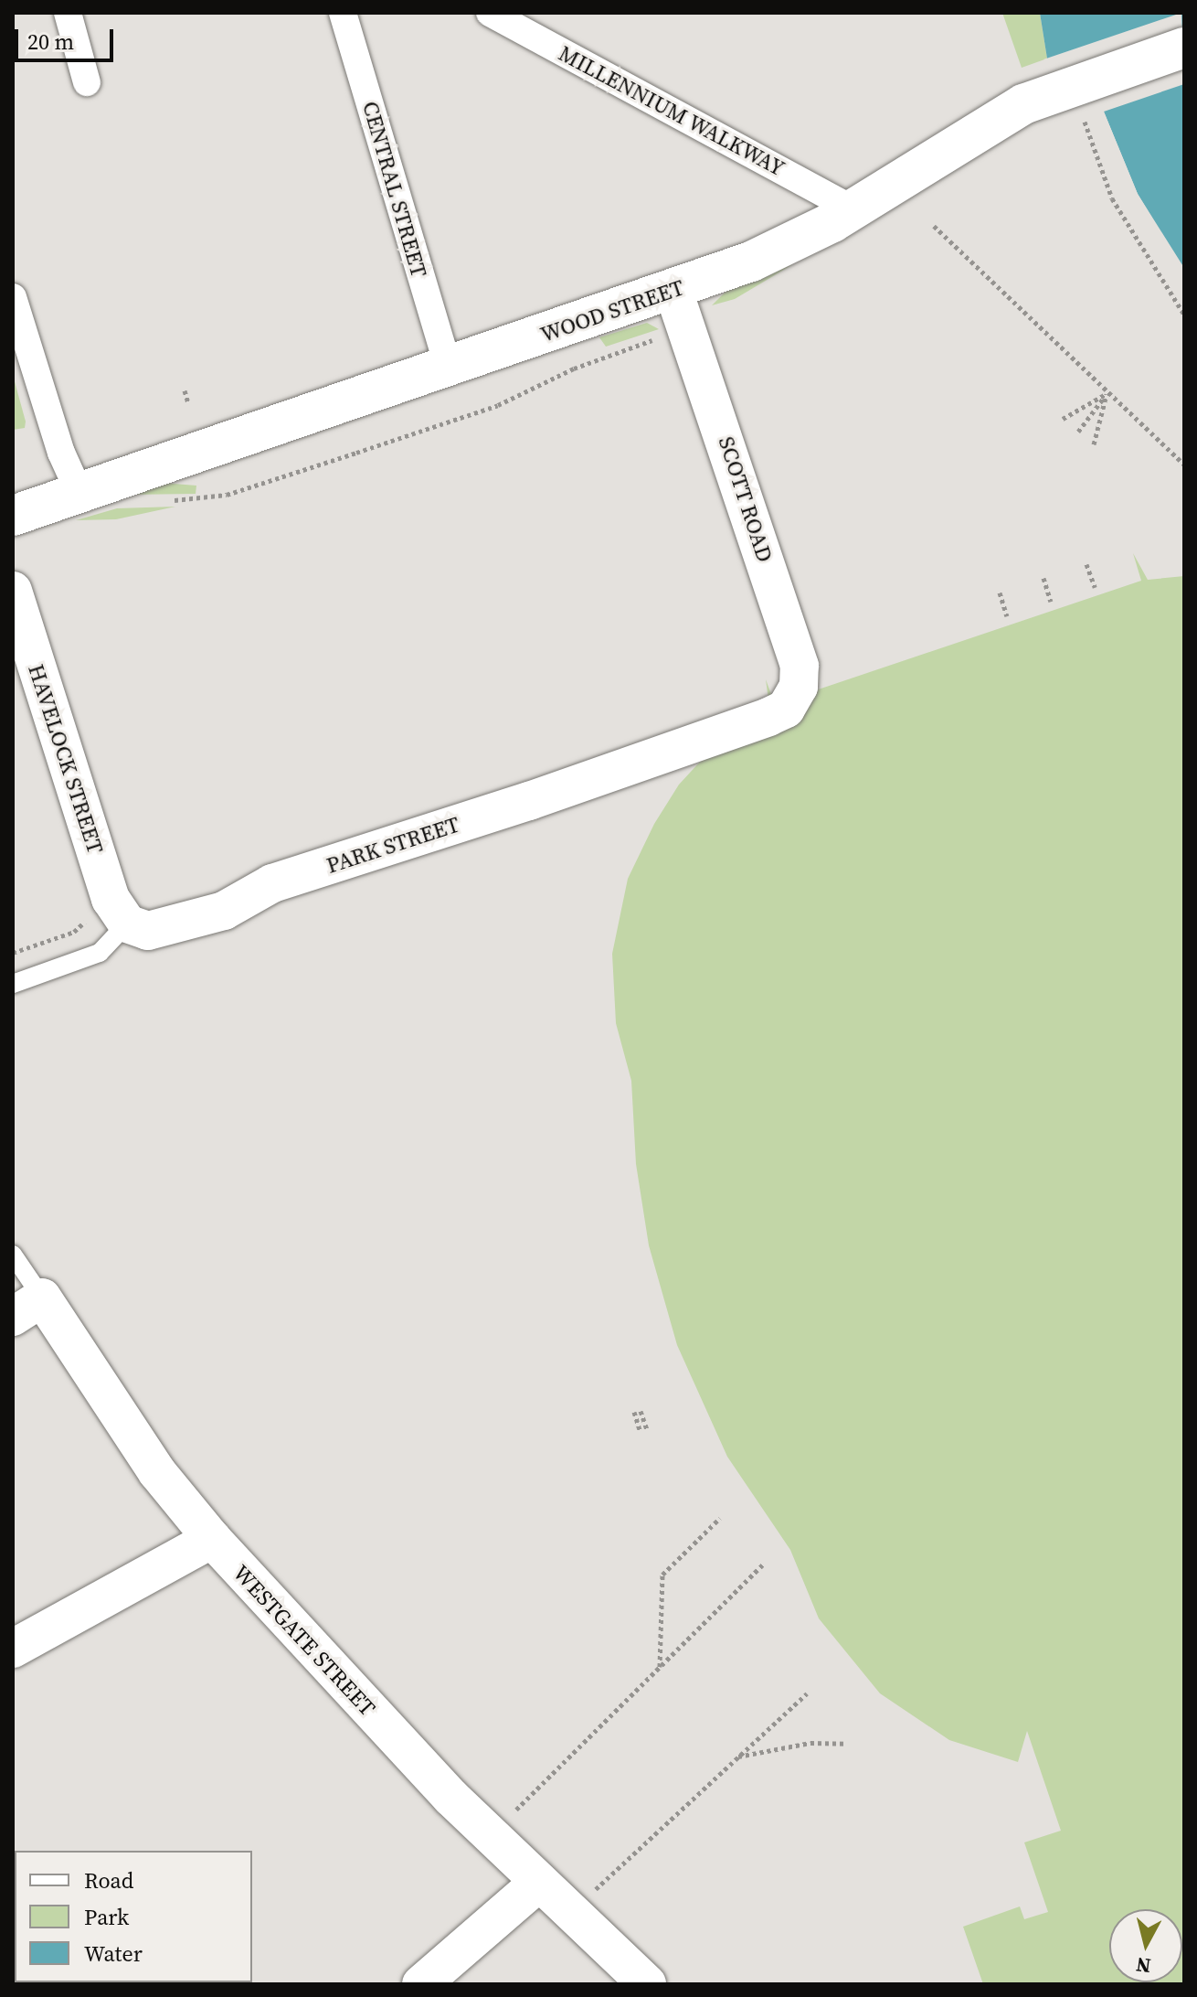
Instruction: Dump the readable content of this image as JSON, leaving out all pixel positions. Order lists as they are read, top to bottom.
{
  "streets": {
    "street": [
      "MILLENNIUM WALKWAY",
      "CENTRAL STREET",
      "WOOD STREET",
      "SCOTT ROAD",
      "HAVELOCK STREET",
      "PARK STREET",
      "WESTGATE STREET"
    ]
  },
  "crossings": [
    ["MILLENNIUM WALKWAY", "WOOD STREET"],
    ["CENTRAL STREET", "WOOD STREET"],
    ["WOOD STREET", "SCOTT ROAD"],
    ["SCOTT ROAD", "PARK STREET"],
    ["HAVELOCK STREET", "PARK STREET"]
  ],
  "legend": ["Road", "Park", "Water"],
  "scale_bar": "20 m",
  "north": "bottom"
}
